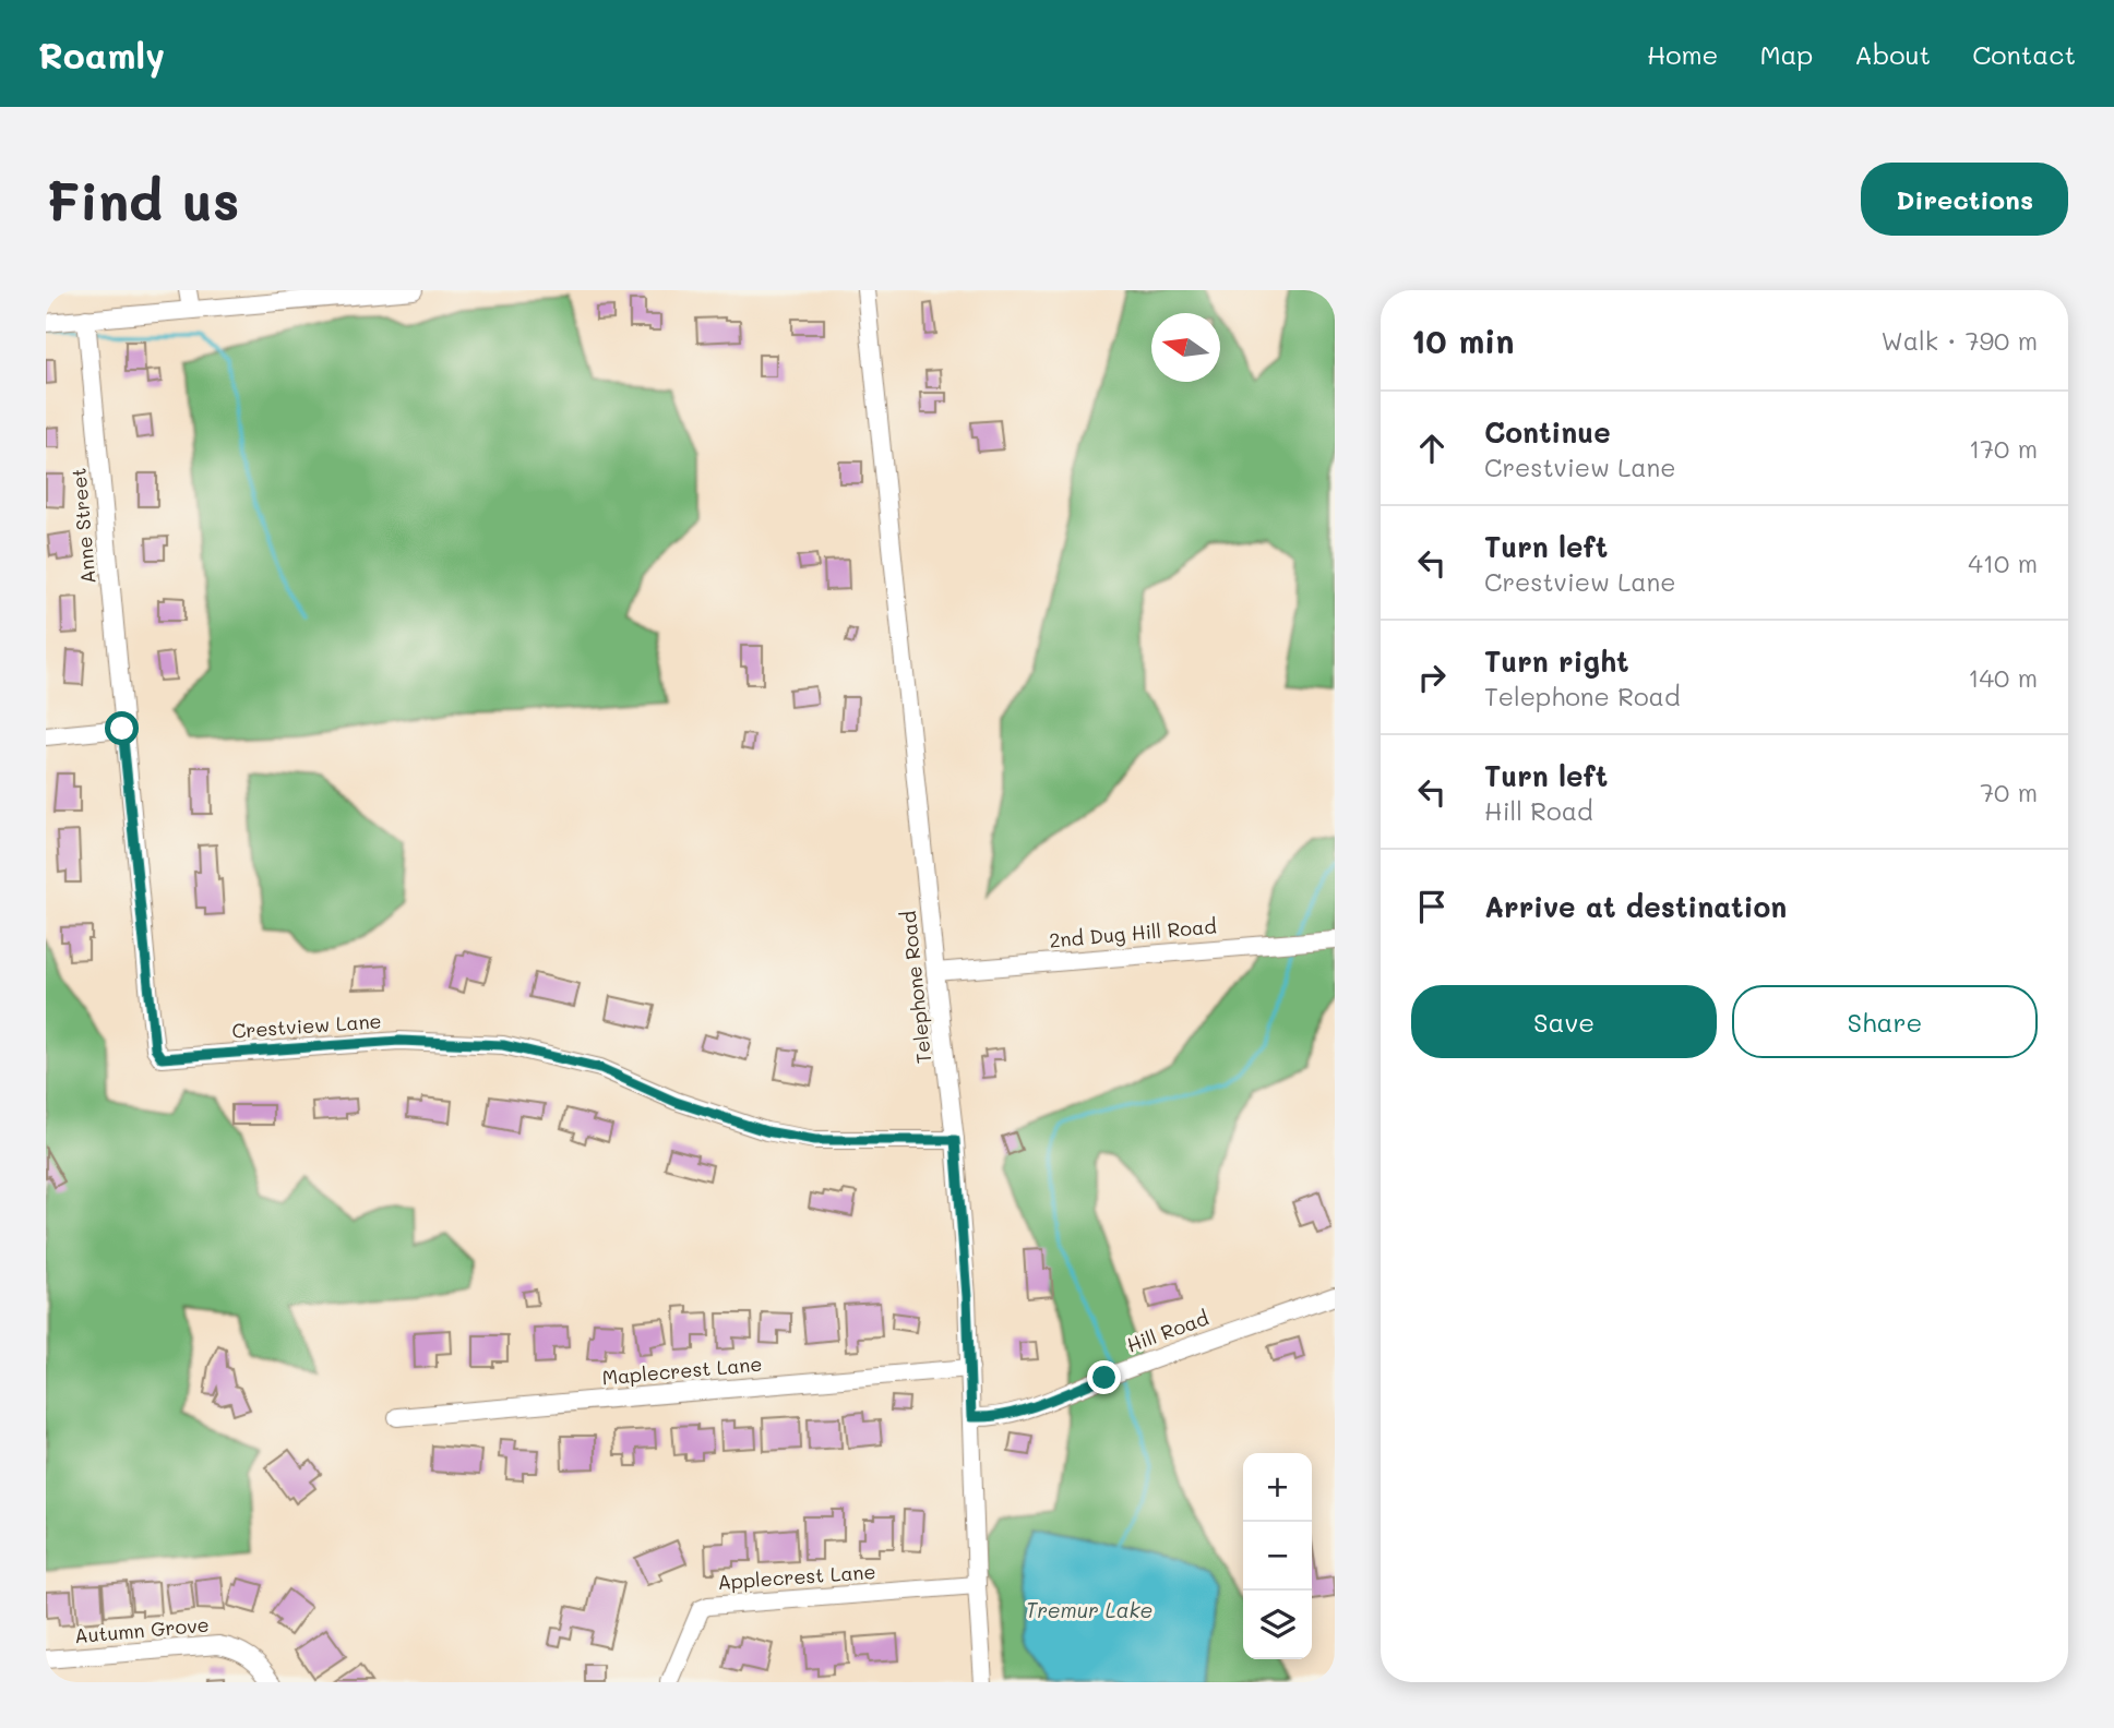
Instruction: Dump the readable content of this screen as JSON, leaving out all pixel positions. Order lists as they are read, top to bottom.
{
  "streets": {
    "street": [
      "Anne Street",
      "2nd Dug Hill Road",
      "Telephone Road",
      "Crestview Lane",
      "Hill Road",
      "Maplecrest Lane",
      "Applecrest Lane",
      "Autumn Grove"
    ]
  },
  "crossings": [
    ["Anne Street", "Crestview Lane"],
    ["2nd Dug Hill Road", "Telephone Road"],
    ["Telephone Road", "Crestview Lane"],
    ["Telephone Road", "Hill Road"],
    ["Telephone Road", "Maplecrest Lane"],
    ["Telephone Road", "Applecrest Lane"]
  ],
  "water": ["Tremur Lake"],
  "north": "left",
  "page": {
    "header": "Roamly",
    "nav": [
      "Home",
      "Map",
      "About",
      "Contact"
    ],
    "buttons": [
      "Directions",
      ["Save", "Share"]
    ],
    "title": "Find us",
    "heading": ["10 min", "Walk · 790 m"],
    "list": [
      ["Continue", "Crestview Lane", "170 m"],
      ["Turn left", "Crestview Lane", "410 m"],
      ["Turn right", "Telephone Road", "140 m"],
      ["Turn left", "Hill Road", "70 m"],
      "Arrive at destination"
    ],
    "map_buttons": ["+", "−"]
  }
}
